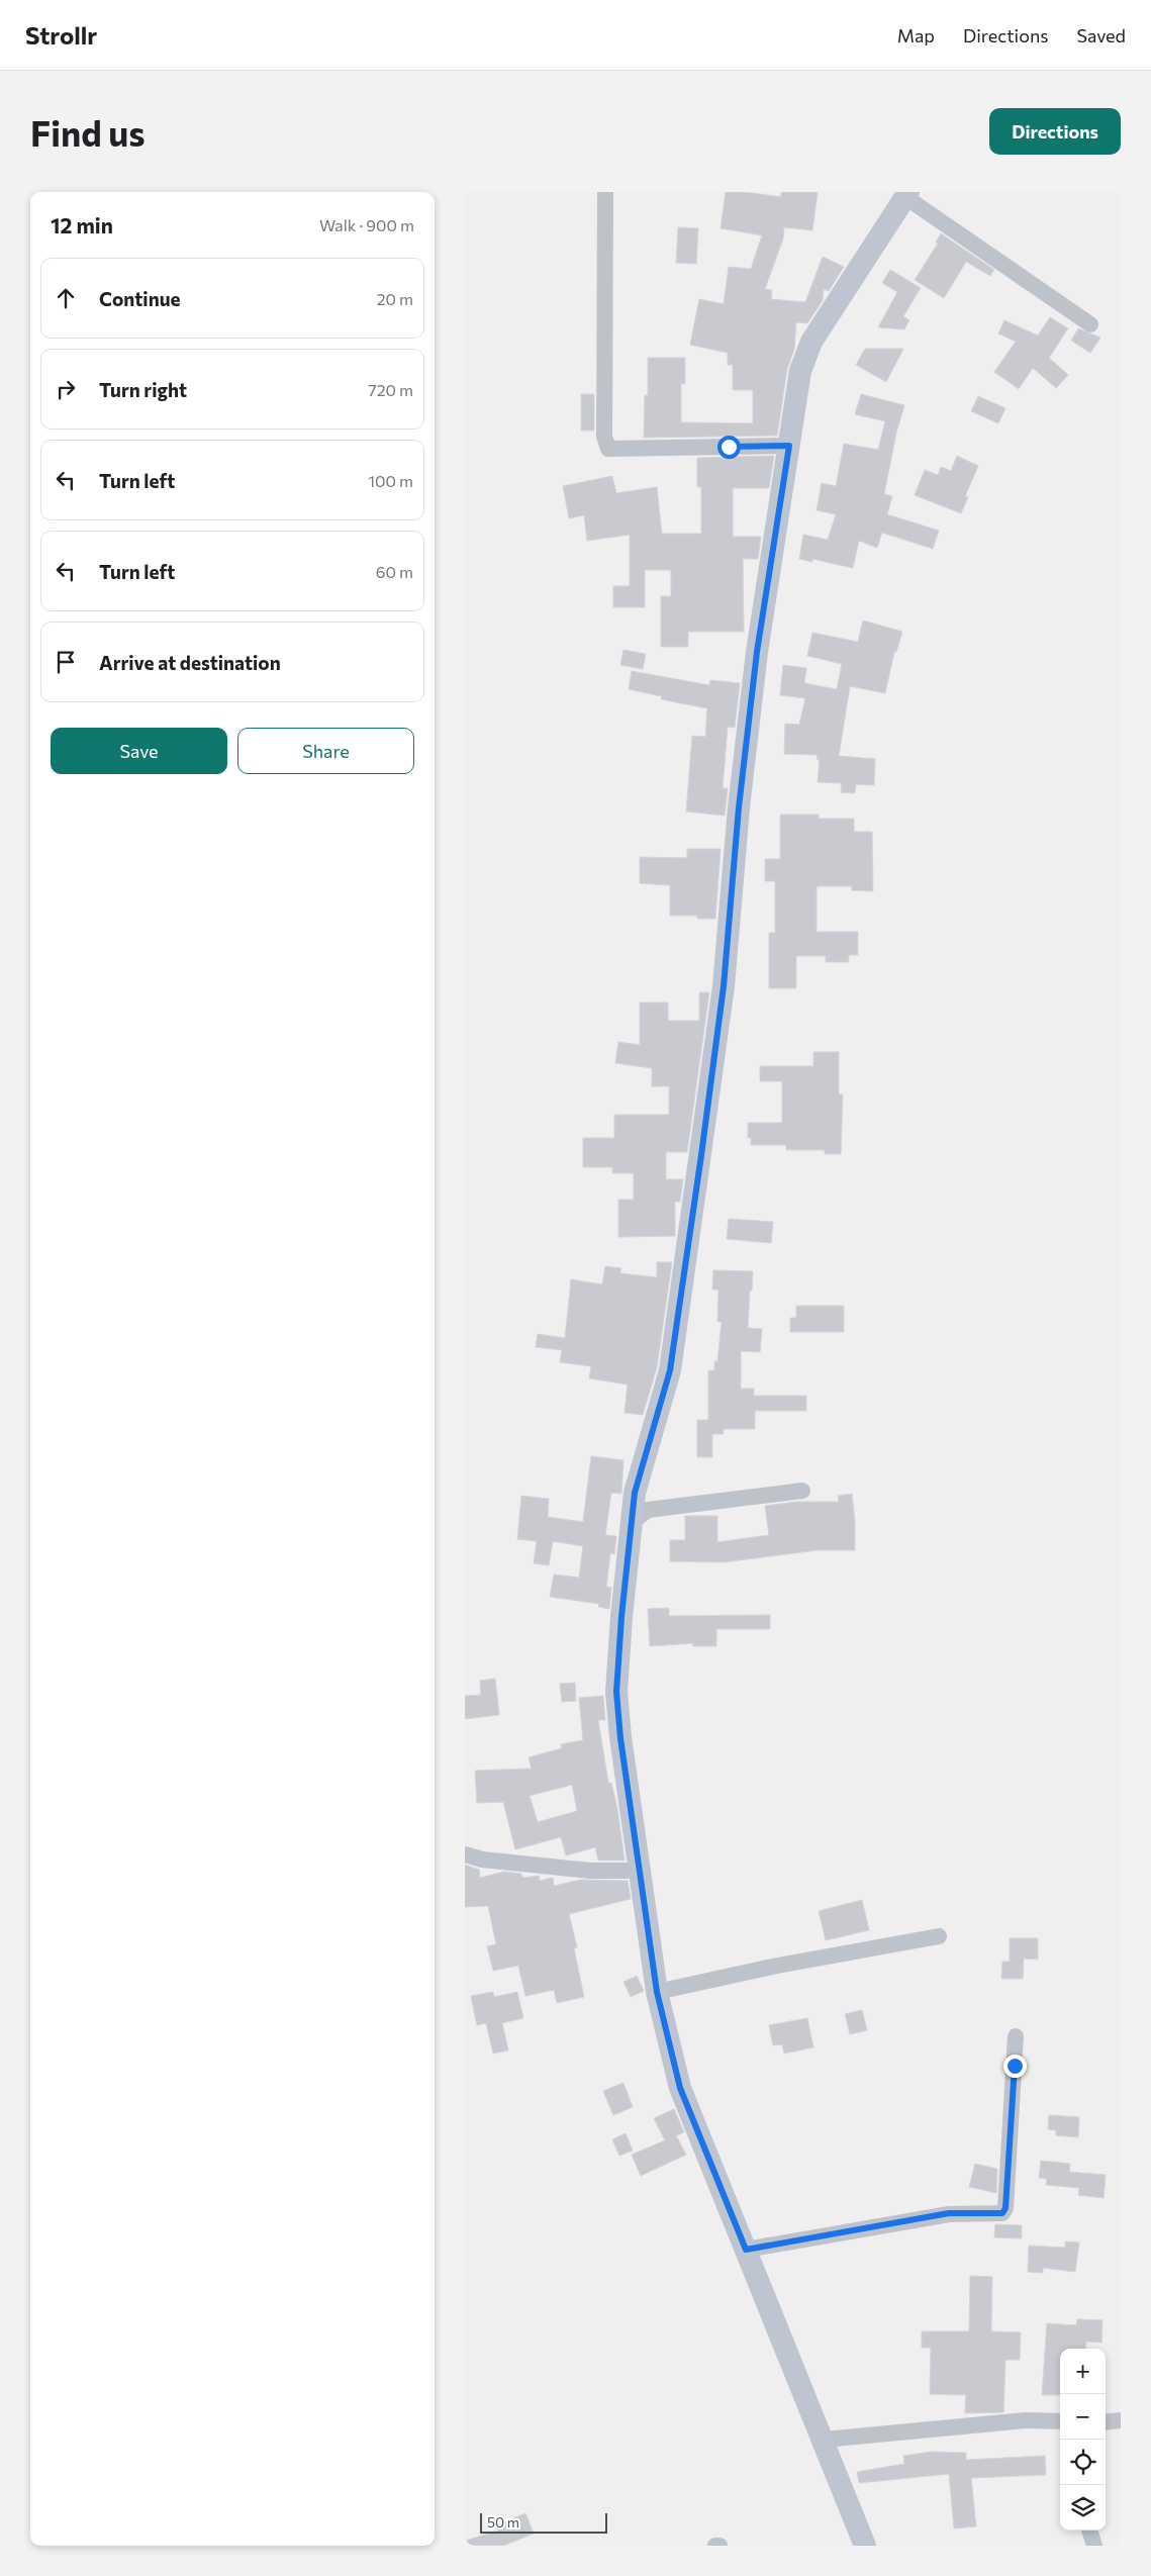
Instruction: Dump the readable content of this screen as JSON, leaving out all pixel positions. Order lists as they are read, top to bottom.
{
  "scale_bar": "50 m",
  "page": {
    "header": "Strollr",
    "nav": ["Map", "Directions", "Saved"],
    "buttons": [
      "Directions",
      ["Save", "Share"]
    ],
    "title": "Find us",
    "heading": ["12 min", "Walk · 900 m"],
    "list": [
      ["Continue", "20 m"],
      ["Turn right", "720 m"],
      ["Turn left", "100 m"],
      ["Turn left", "60 m"],
      "Arrive at destination"
    ],
    "map_buttons": ["+", "−"],
    "scale": "50 m"
  }
}
